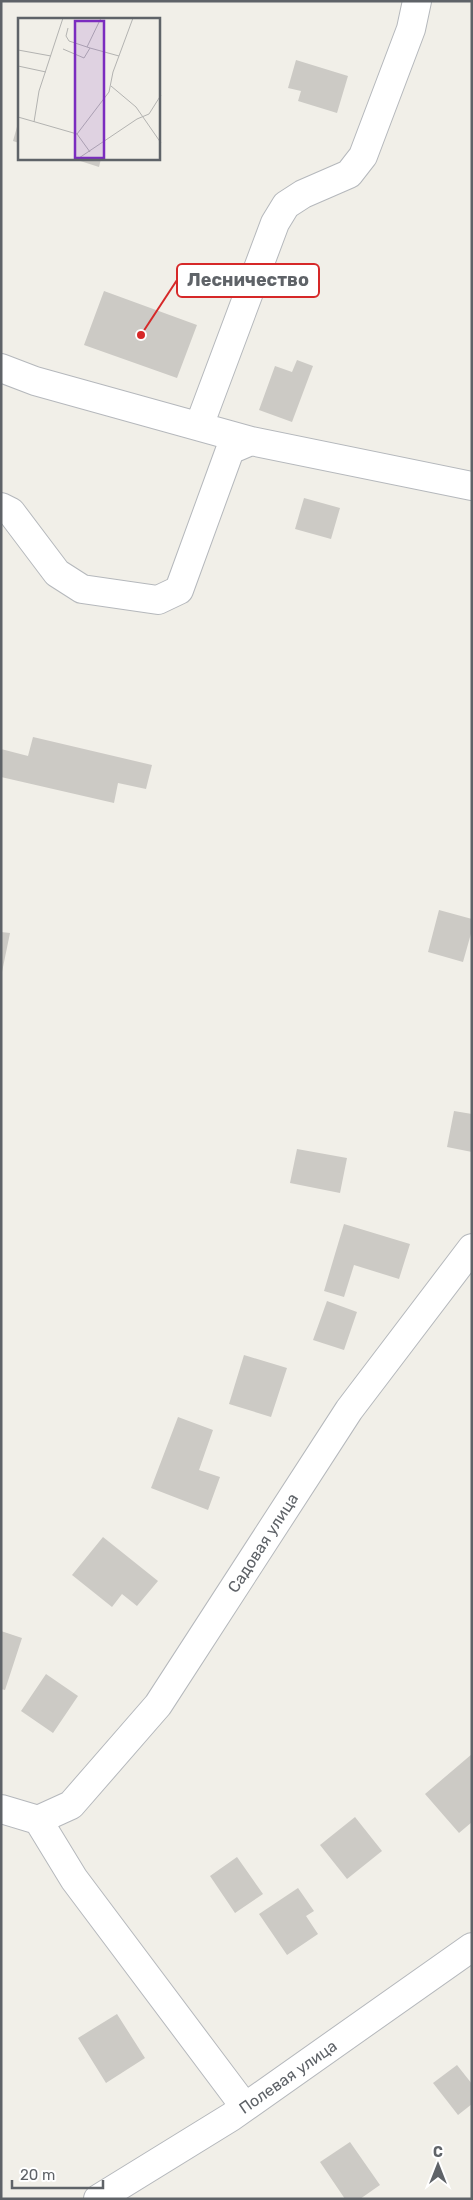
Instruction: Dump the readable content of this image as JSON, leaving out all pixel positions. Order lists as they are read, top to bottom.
{
  "streets": {
    "street": ["Садовая улица", "Полевая улица"]
  },
  "places": ["Лесничество"],
  "scale_bar": "20 m",
  "north": "top"
}
